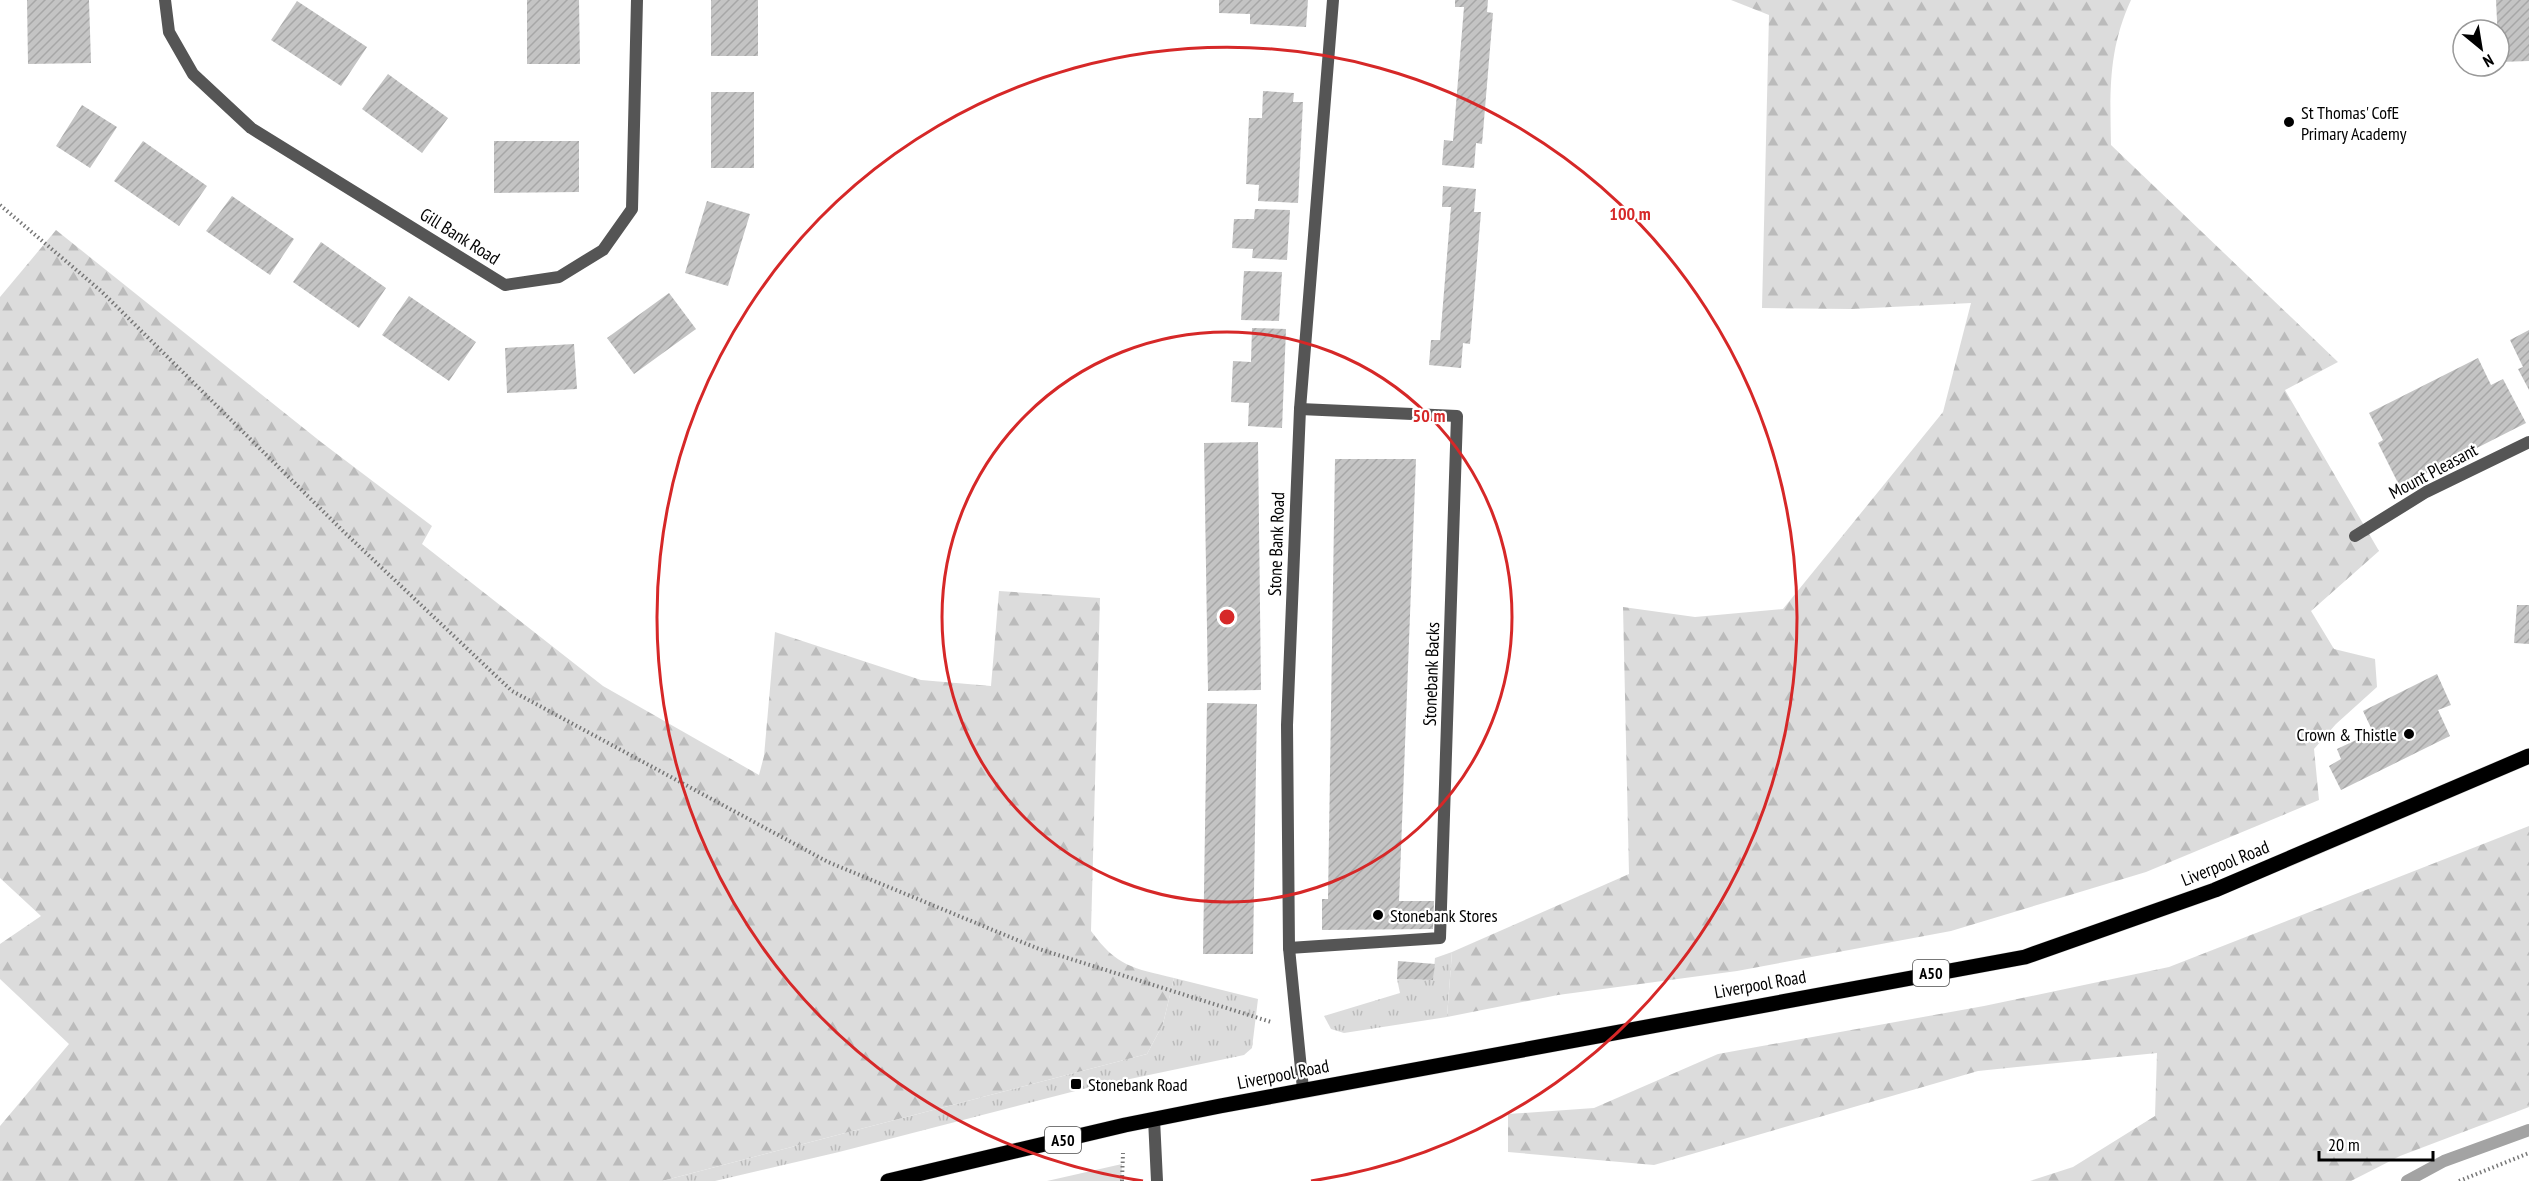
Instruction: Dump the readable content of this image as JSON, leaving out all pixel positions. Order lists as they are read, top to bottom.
{
  "streets": {
    "main road": ["Liverpool Road", "A50"],
    "street": [
      "Gill Bank Road",
      "Mount Pleasant",
      "Stone Bank Road",
      "Stonebank Backs"
    ]
  },
  "crossings": [
    ["Stone Bank Road", "Stonebank Backs"],
    ["Stone Bank Road", "Liverpool Road"]
  ],
  "places": {
    "other": ["St Thomas' CofE Primary Academy", "Crown & Thistle", "Stonebank Stores"],
    "transit": ["Stonebank Road"]
  },
  "scale_bar": "20 m",
  "north": "bottom right",
  "rings": ["100 m", "50 m"]
}
